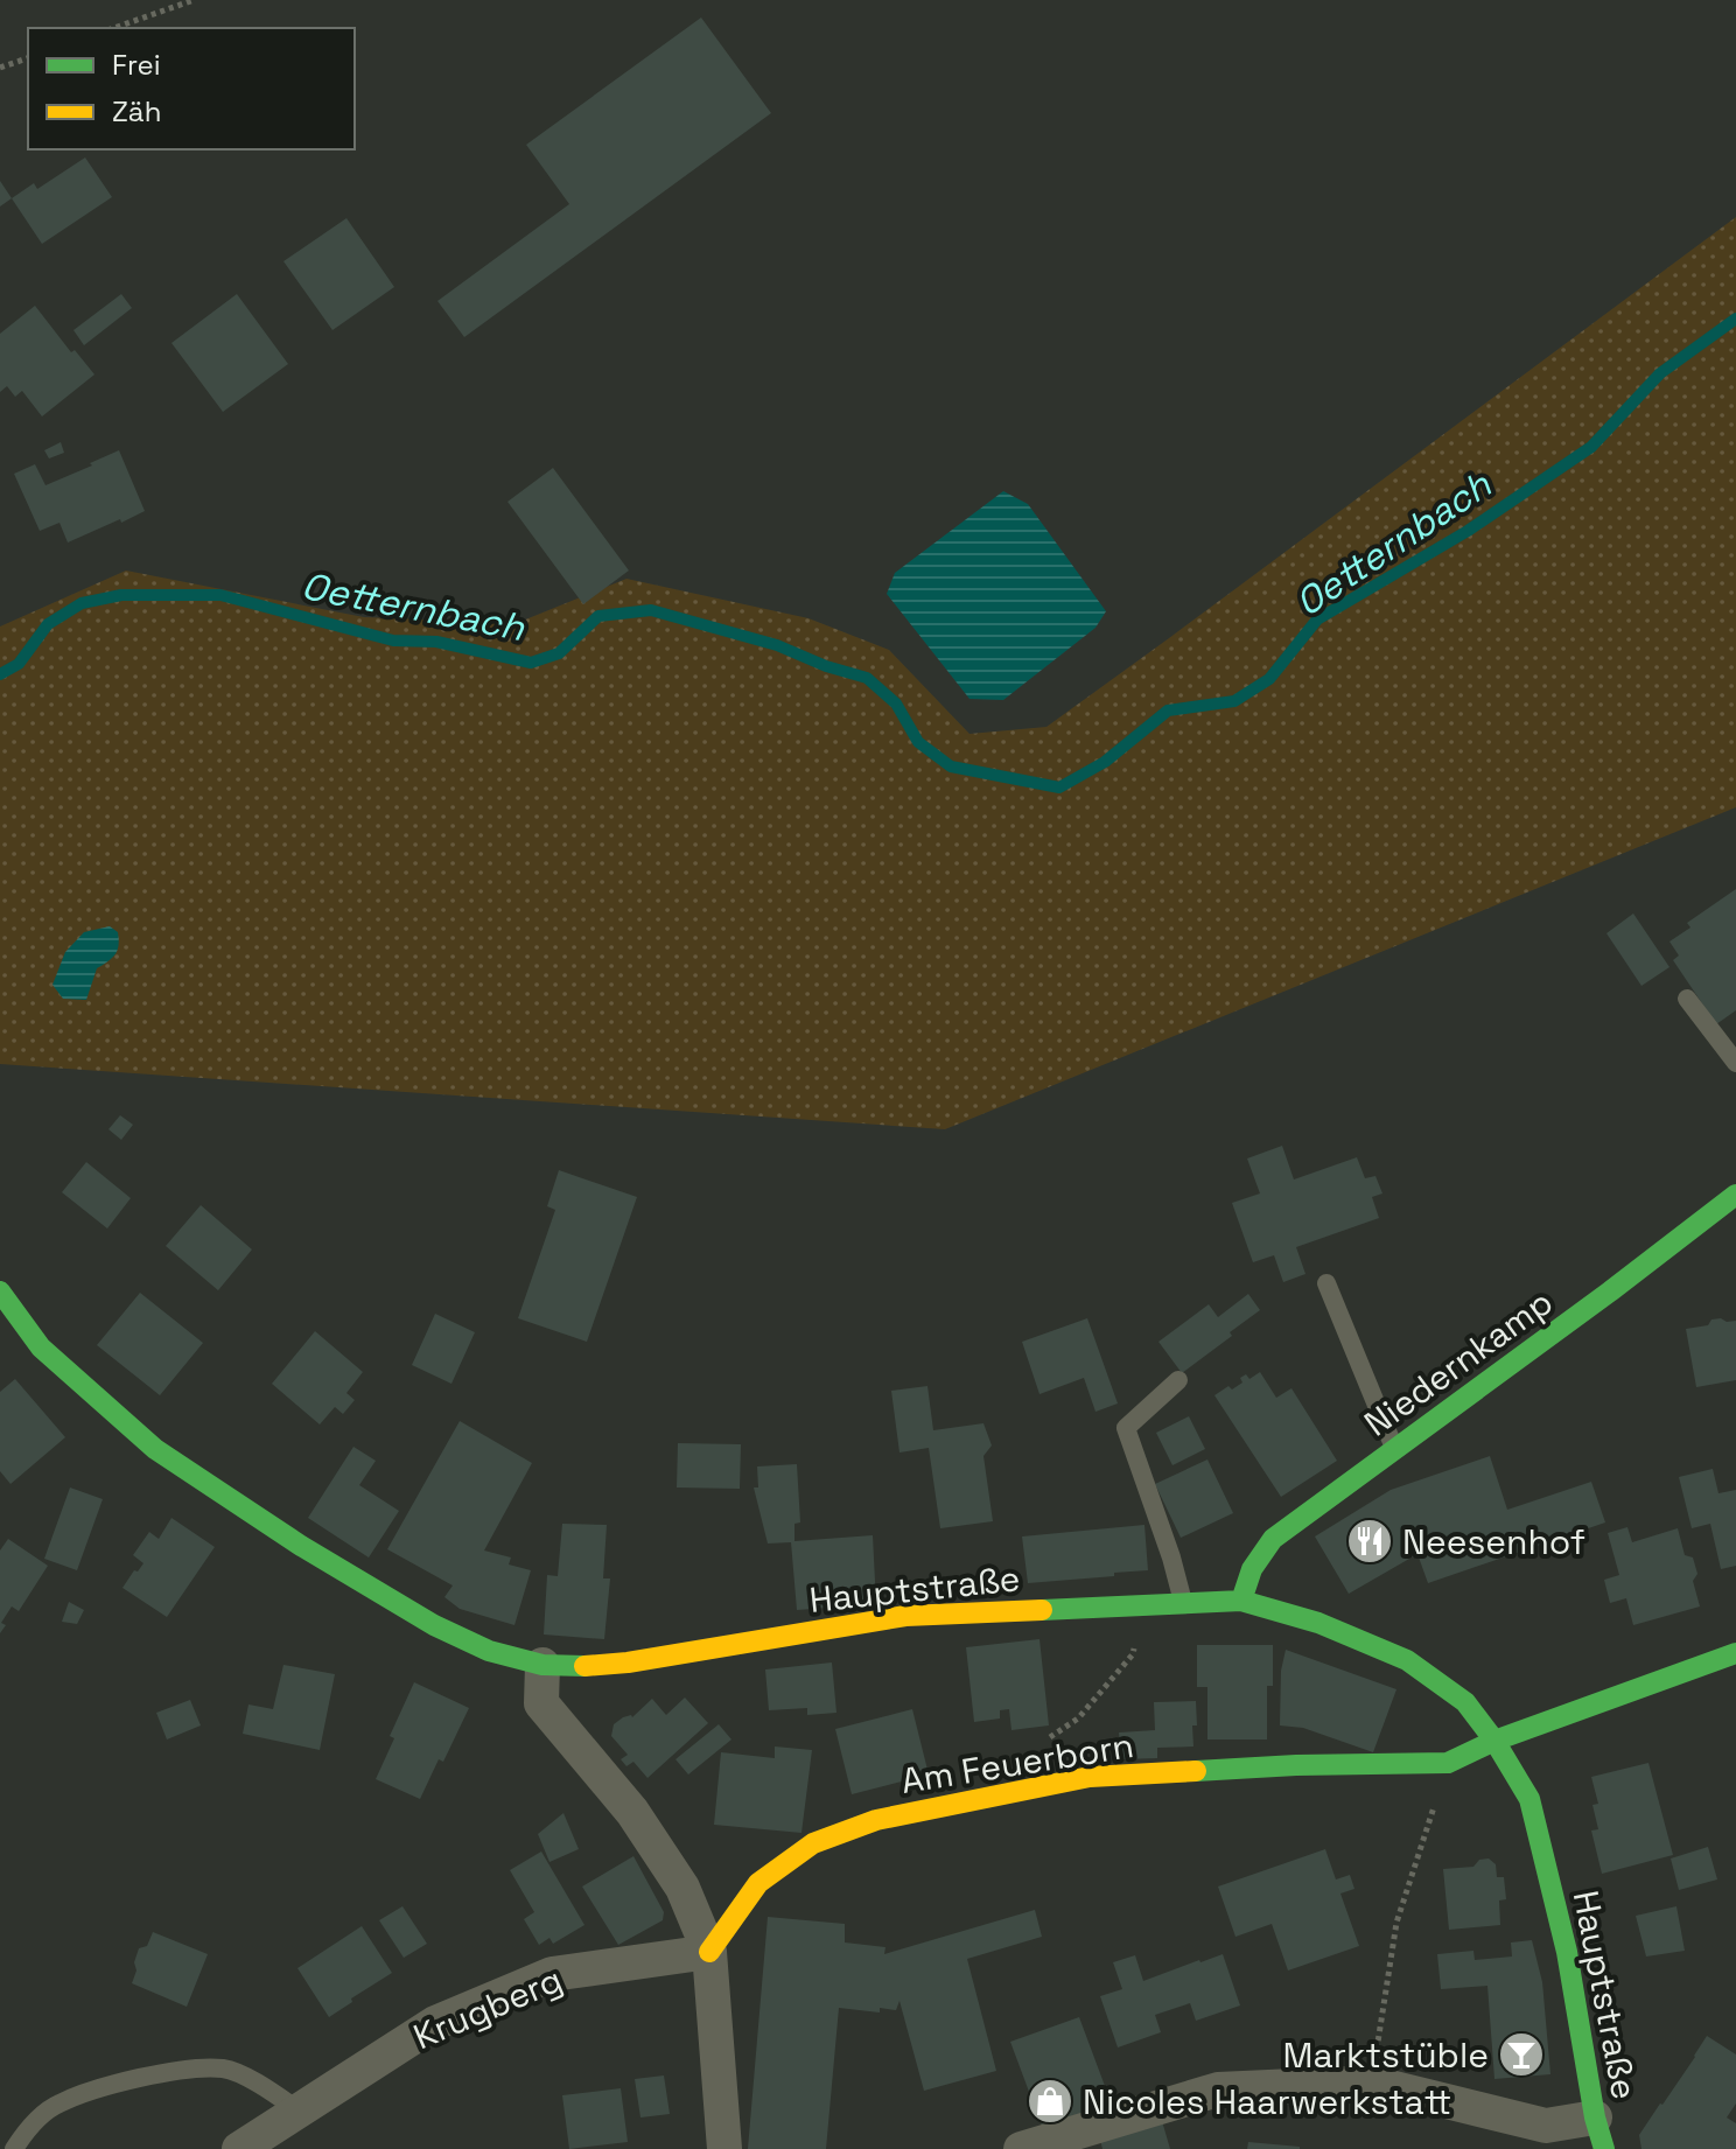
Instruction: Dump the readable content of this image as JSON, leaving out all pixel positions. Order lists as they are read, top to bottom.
{
  "streets": {
    "main road": ["Niedernkamp", "Hauptstraße", "Am Feuerborn"],
    "street": ["Krugberg"]
  },
  "crossings": [
    ["Niedernkamp", "Hauptstraße"],
    ["Hauptstraße", "Am Feuerborn"],
    ["Am Feuerborn", "Krugberg"]
  ],
  "water": ["Oetternbach"],
  "places": {
    "restaurant": ["Neesenhof"],
    "bar": ["Marktstüble"],
    "shop": ["Nicoles Haarwerkstatt"]
  },
  "legend": ["Frei", "Zäh"]
}
